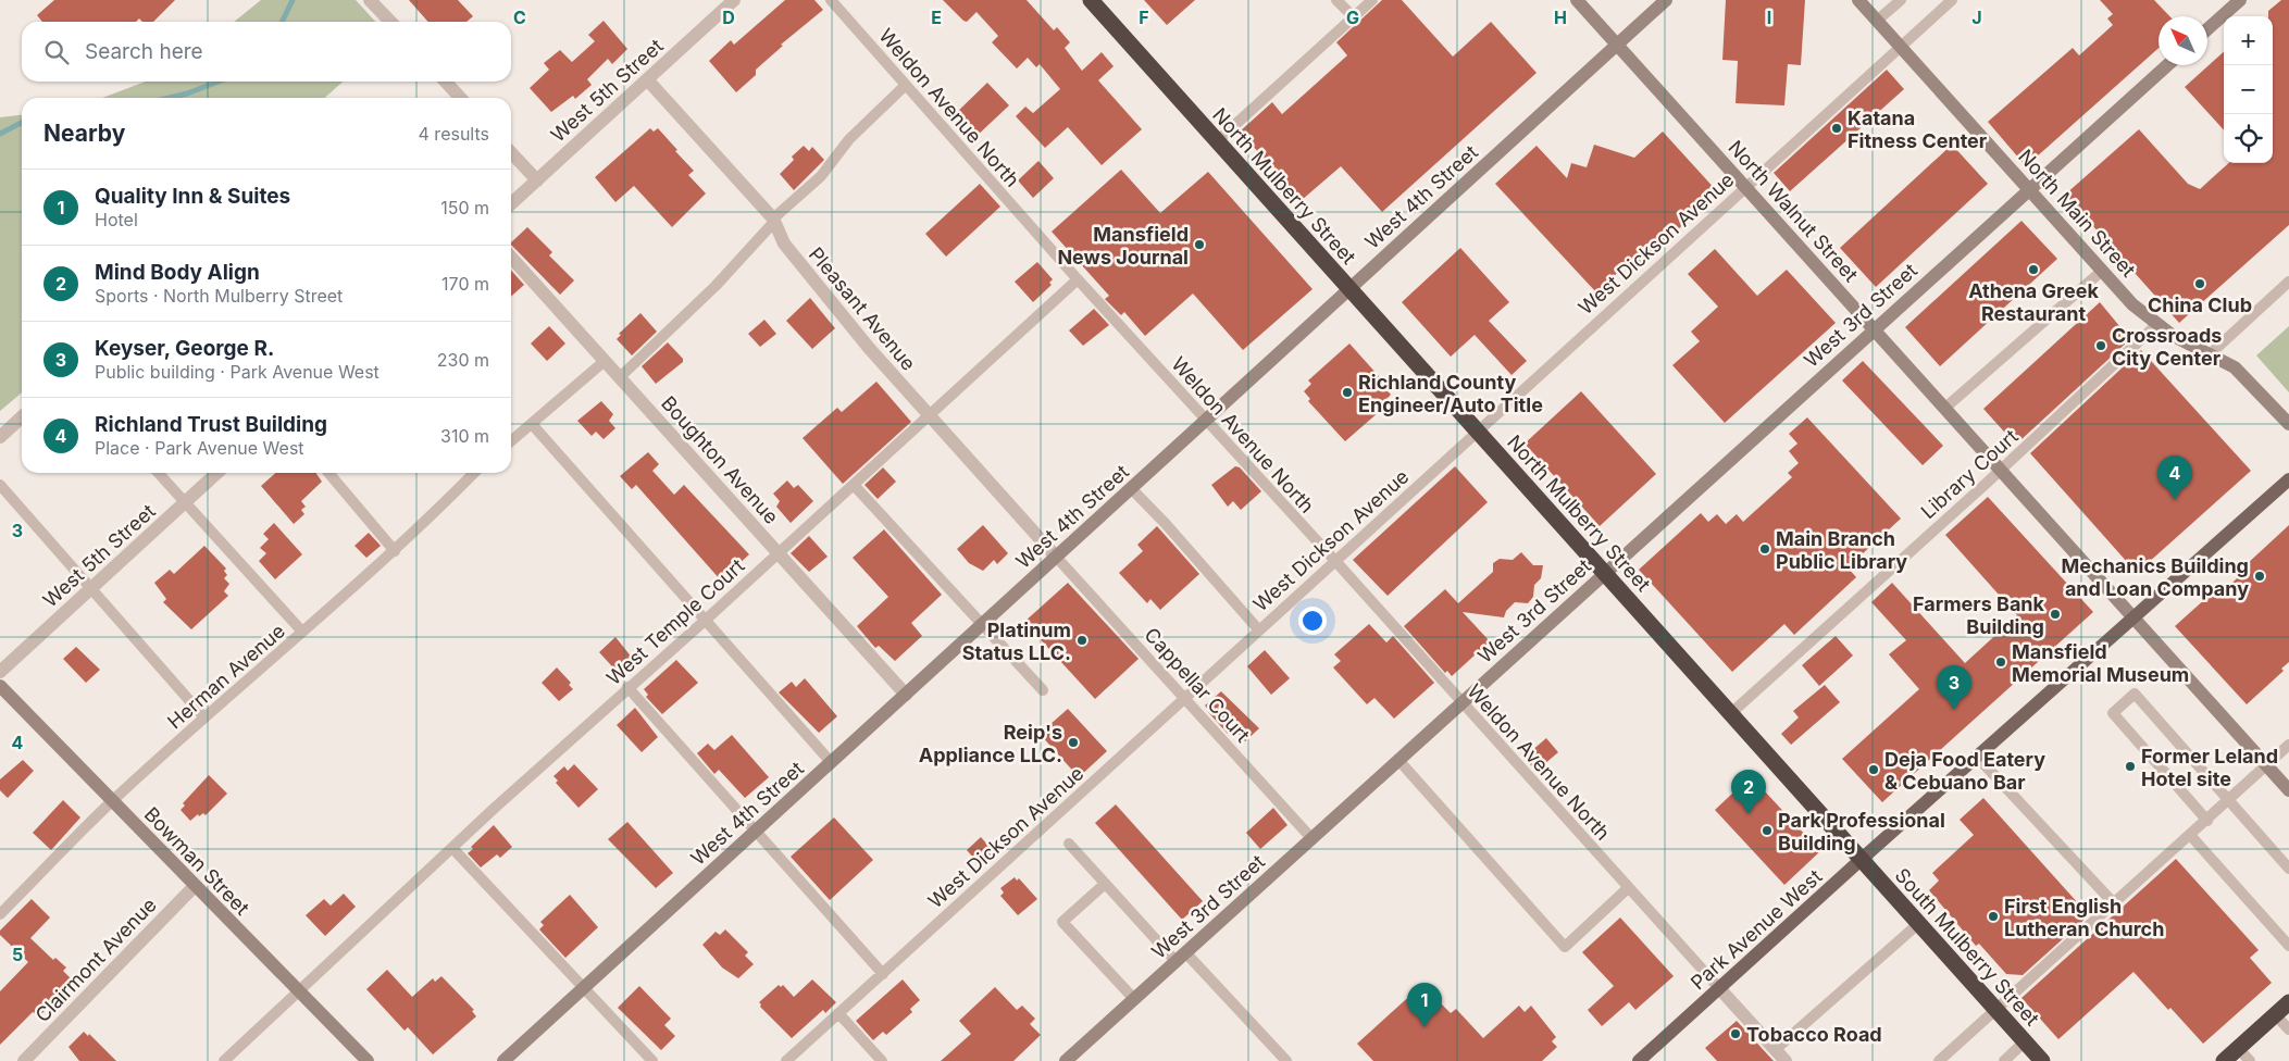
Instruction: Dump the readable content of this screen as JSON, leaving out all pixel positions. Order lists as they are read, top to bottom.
{
  "streets": {
    "highway": ["North Mulberry Street", "South Mulberry Street"],
    "main road": ["Park Avenue West"],
    "street": [
      "West 5th Street",
      "West 4th Street",
      "North Walnut Street",
      "North Main Street",
      "Pleasant Avenue",
      "West 3rd Street",
      "Boughton Avenue",
      "Bowman Street",
      "Clairmont Avenue"
    ],
    "lane": [
      "Weldon Avenue North",
      "West Dickson Avenue",
      "Library Court",
      "West Temple Court",
      "Herman Avenue",
      "Cappellar Court"
    ]
  },
  "crossings": [
    ["West 5th Street", "Pleasant Avenue"],
    ["Weldon Avenue North", "West 4th Street"],
    ["Weldon Avenue North", "West Dickson Avenue"],
    ["Weldon Avenue North", "West 3rd Street"],
    ["Weldon Avenue North", "West Temple Court"],
    ["Weldon Avenue North", "Park Avenue West"],
    ["North Mulberry Street", "West 4th Street"],
    ["North Mulberry Street", "West Dickson Avenue"],
    ["North Mulberry Street", "West 3rd Street"],
    ["North Mulberry Street", "Library Court"],
    ["North Mulberry Street", "Park Avenue West"],
    ["North Mulberry Street", "South Mulberry Street"],
    ["West 4th Street", "North Walnut Street"],
    ["West 4th Street", "Pleasant Avenue"],
    ["West 4th Street", "Boughton Avenue"],
    ["West 4th Street", "Cappellar Court"],
    ["North Walnut Street", "West Dickson Avenue"],
    ["North Walnut Street", "West 3rd Street"],
    ["North Walnut Street", "Library Court"],
    ["North Walnut Street", "Park Avenue West"],
    ["North Main Street", "West Dickson Avenue"],
    ["North Main Street", "West 3rd Street"],
    ["North Main Street", "Library Court"],
    ["West Dickson Avenue", "Cappellar Court"],
    ["Pleasant Avenue", "West Temple Court"],
    ["Pleasant Avenue", "Cappellar Court"],
    ["West 3rd Street", "Cappellar Court"],
    ["Boughton Avenue", "West Temple Court"],
    ["West Temple Court", "Bowman Street"],
    ["Herman Avenue", "Bowman Street"],
    ["Bowman Street", "Clairmont Avenue"],
    ["Park Avenue West", "South Mulberry Street"]
  ],
  "places": [
    "Katana Fitness Center",
    "Mansfield News Journal",
    "Athena Greek Restaurant",
    "China Club",
    "Crossroads City Center",
    "Richland County Engineer/Auto Title",
    "Main Branch Public Library",
    "Mechanics Building and Loan Company",
    "Farmers Bank Building",
    "Platinum Status LLC.",
    "Mansfield Memorial Museum",
    "Reip's Appliance LLC.",
    "Former Leland Hotel site",
    "Deja Food Eatery & Cebuano Bar",
    "Park Professional Building",
    "First English Lutheran Church",
    "Tobacco Road"
  ],
  "north": "top left",
  "page": {
    "map_buttons": ["+", "−"],
    "search": "Search here",
    "heading": ["Nearby", "4 results"],
    "list": [
      {
        "mark": "1",
        "name": "Quality Inn & Suites",
        "note": "Hotel",
        "value": "150 m"
      },
      {
        "mark": "2",
        "name": "Mind Body Align",
        "note": "Sports · North Mulberry Street",
        "value": "170 m"
      },
      {
        "mark": "3",
        "name": "Keyser, George R.",
        "note": "Public building · Park Avenue West",
        "value": "230 m"
      },
      {
        "mark": "4",
        "name": "Richland Trust Building",
        "note": "Place · Park Avenue West",
        "value": "310 m"
      }
    ],
    "pins": [
      "4",
      "3",
      "2",
      "1"
    ]
  },
  "grid": {
    "columns": [
      "C",
      "D",
      "E",
      "F",
      "G",
      "H",
      "I",
      "J"
    ],
    "rows": ["3", "4", "5"]
  }
}
